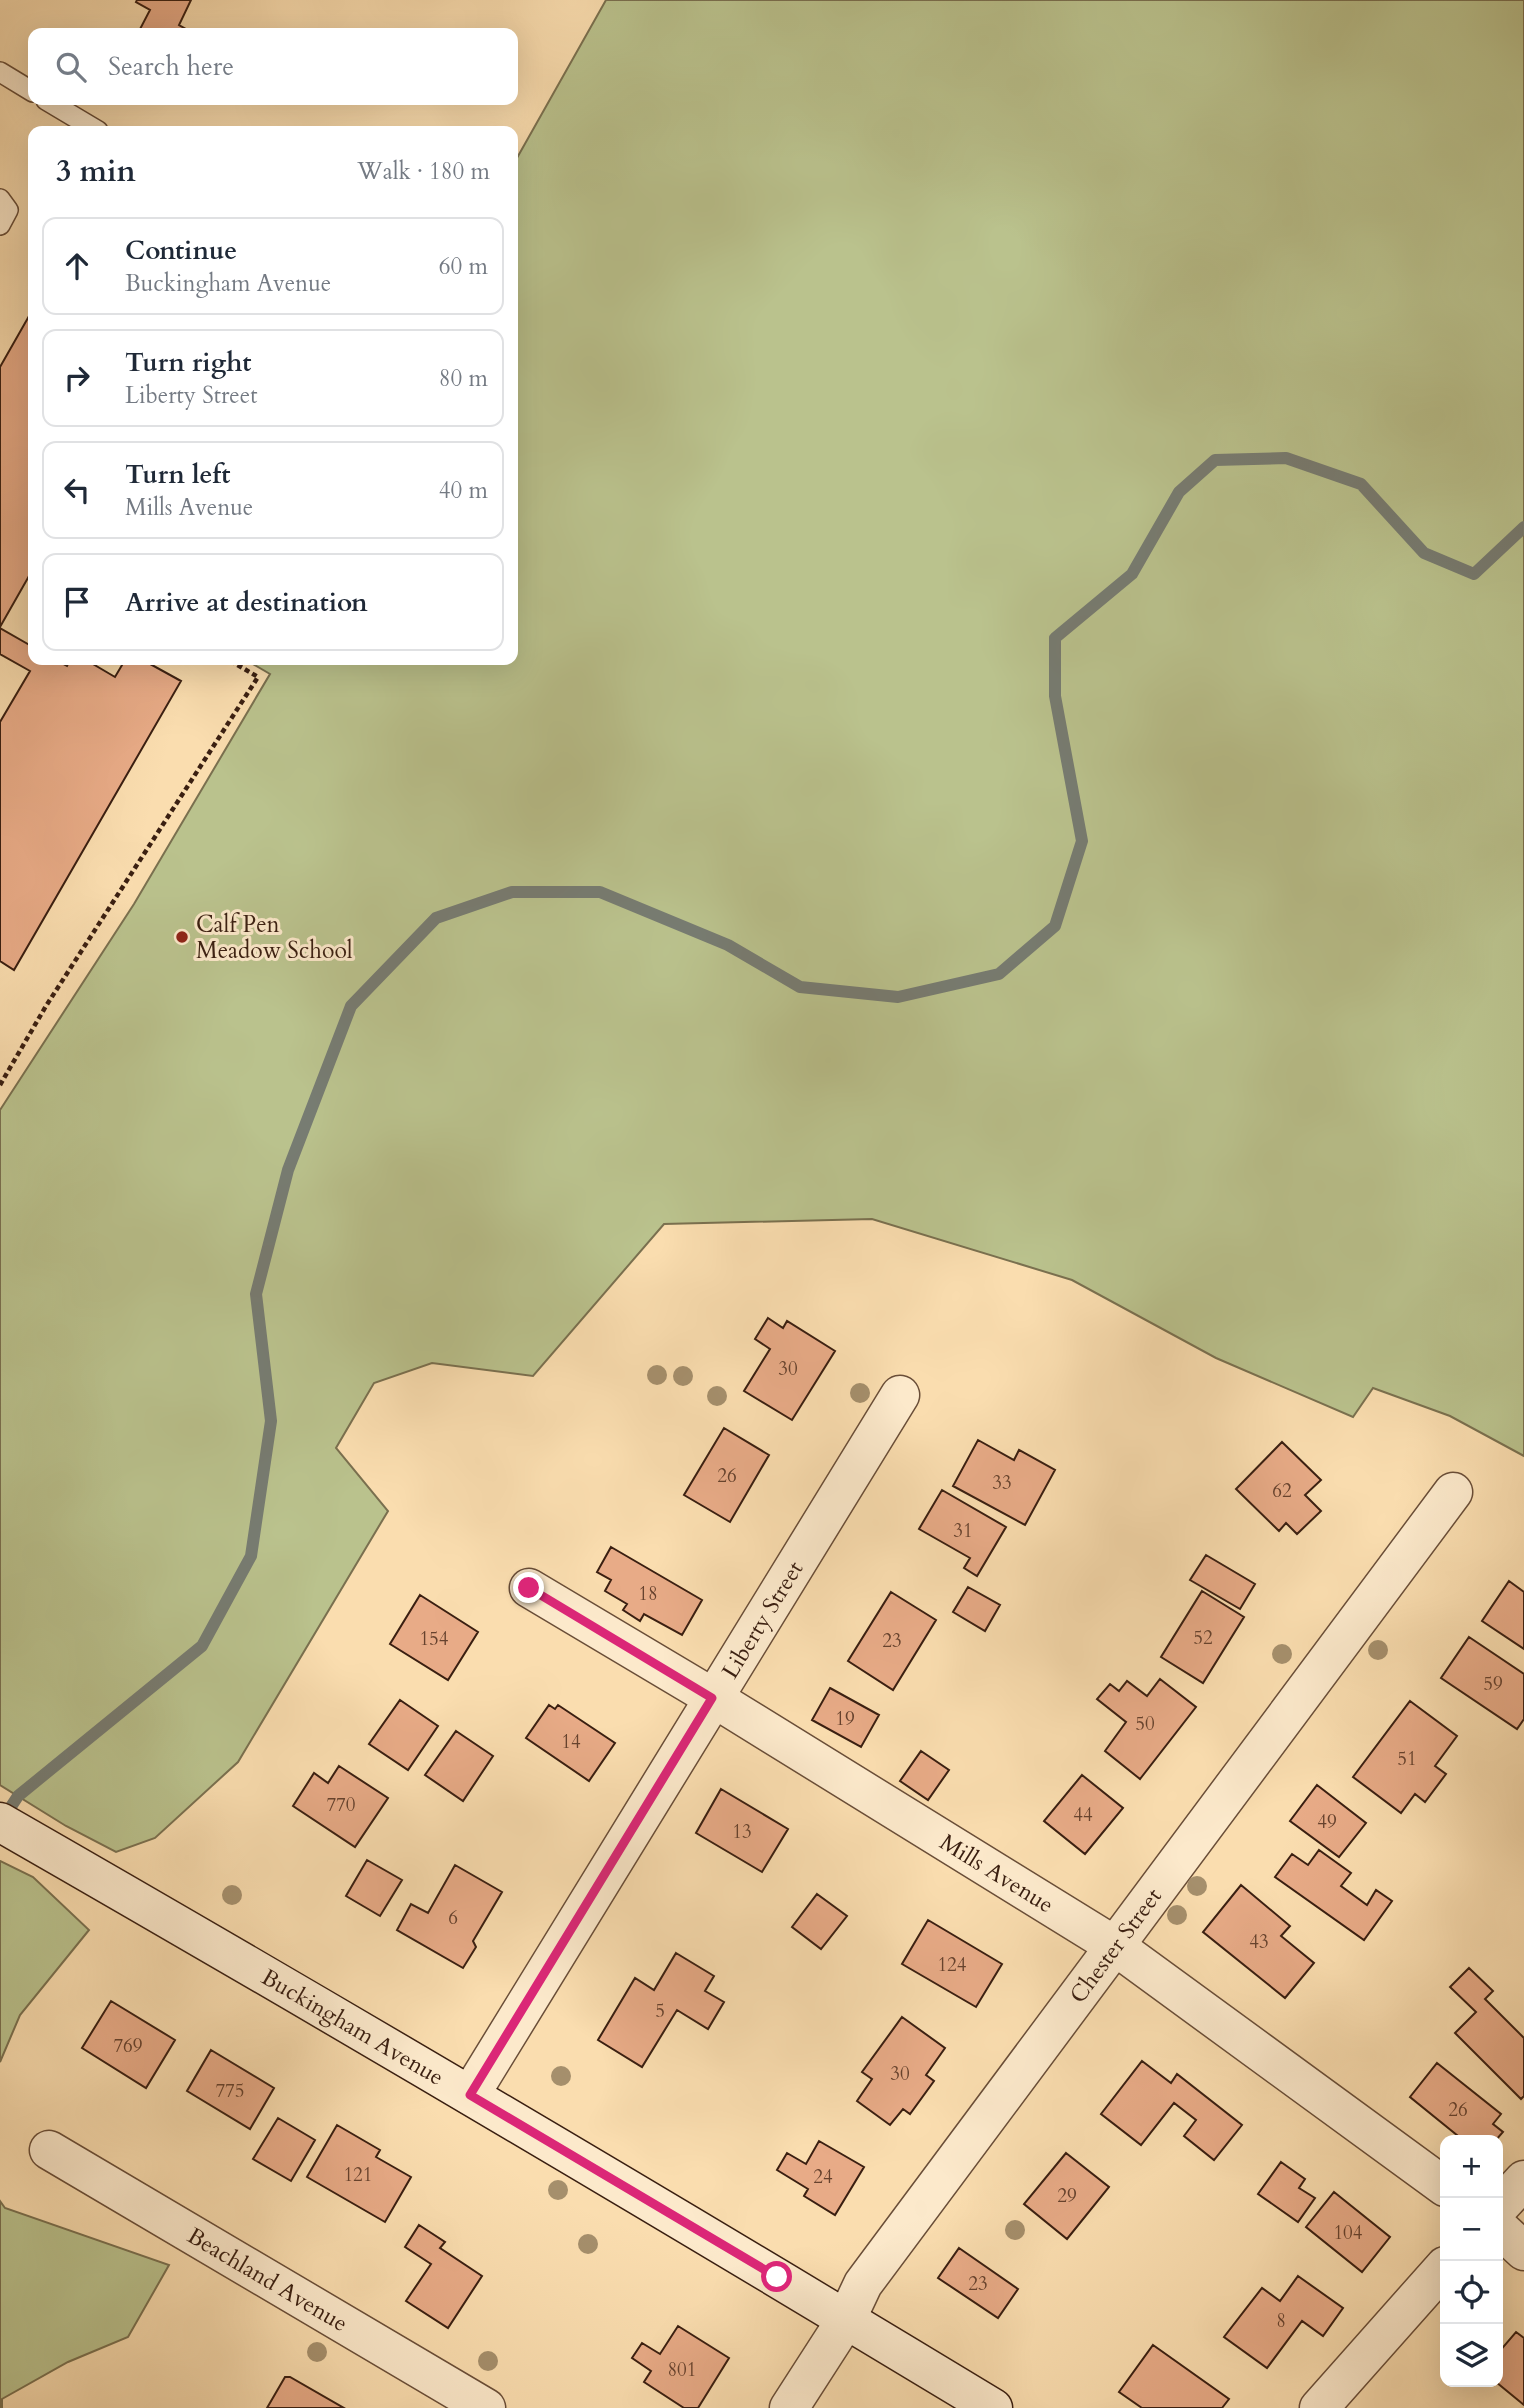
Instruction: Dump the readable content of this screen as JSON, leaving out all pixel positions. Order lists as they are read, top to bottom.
{
  "streets": {
    "street": [
      "Liberty Street",
      "Mills Avenue",
      "Chester Street",
      "Buckingham Avenue",
      "Beachland Avenue"
    ]
  },
  "crossings": [
    ["Liberty Street", "Mills Avenue"],
    ["Liberty Street", "Buckingham Avenue"],
    ["Mills Avenue", "Chester Street"],
    ["Chester Street", "Buckingham Avenue"]
  ],
  "places": ["Calf Pen Meadow School"],
  "house_numbers": [
    "30",
    "26",
    "33",
    "62",
    "31",
    "18",
    "52",
    "154",
    "23",
    "59",
    "19",
    "50",
    "14",
    "51",
    "770",
    "44",
    "49",
    "13",
    "6",
    "43",
    "124",
    "5",
    "769",
    "30",
    "775",
    "26",
    "121",
    "24",
    "29",
    "104",
    "23",
    "8",
    "801"
  ],
  "page": {
    "search": "Search here",
    "heading": ["3 min", "Walk · 180 m"],
    "list": [
      ["Continue", "Buckingham Avenue", "60 m"],
      ["Turn right", "Liberty Street", "80 m"],
      ["Turn left", "Mills Avenue", "40 m"],
      "Arrive at destination"
    ],
    "map_buttons": ["+", "−"]
  }
}
